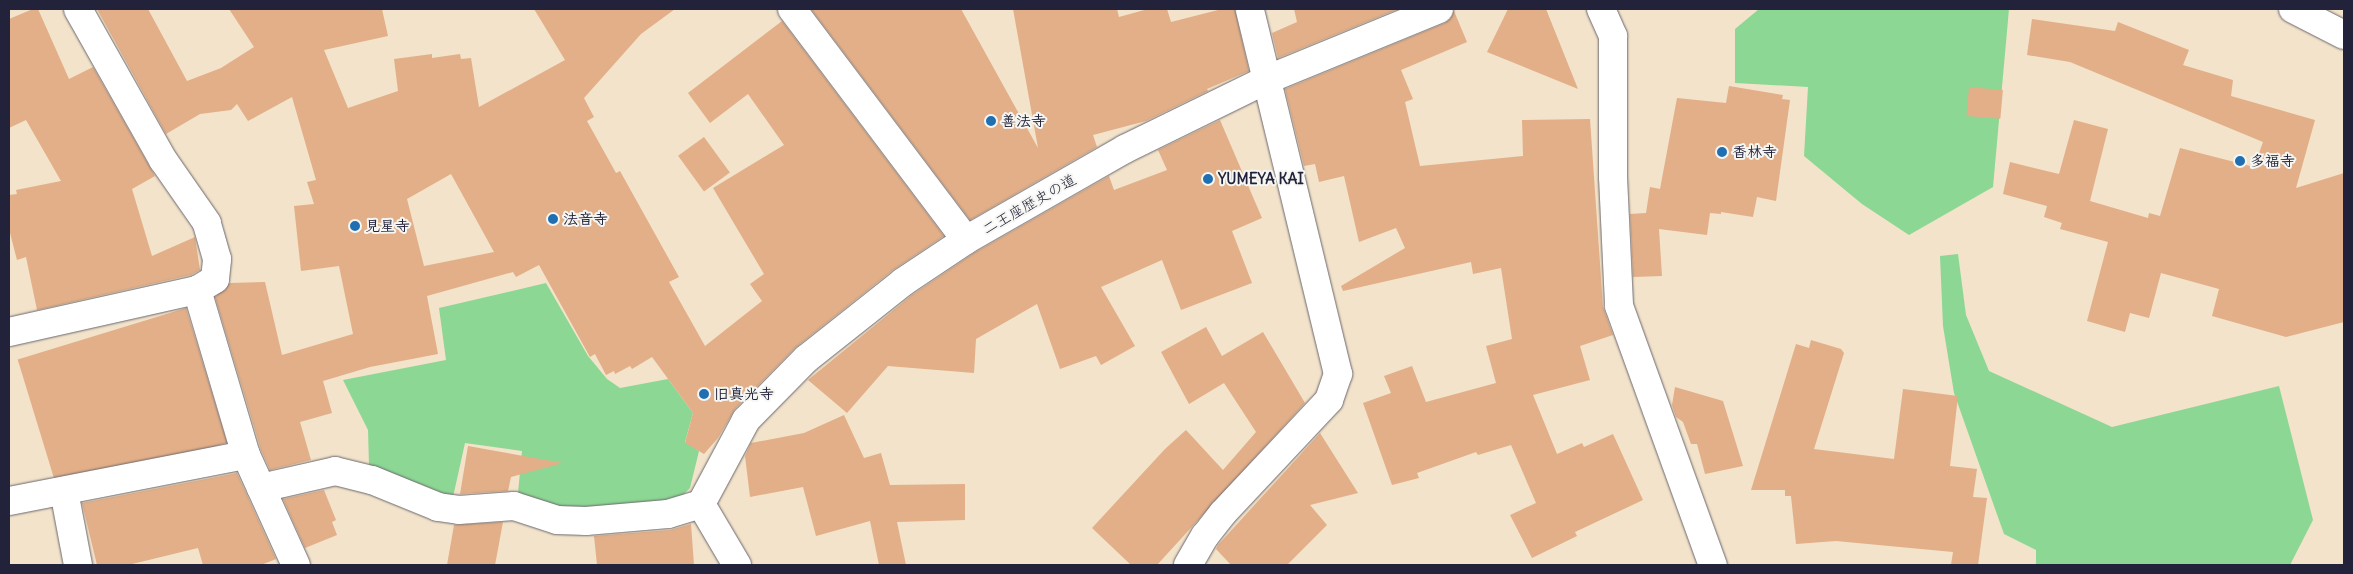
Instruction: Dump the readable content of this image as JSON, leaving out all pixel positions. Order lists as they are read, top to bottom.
{
  "streets": {
    "street": ["二王座歴史の道"]
  },
  "places": [
    "善法寺",
    "香林寺",
    "多福寺",
    "YUMEYA KAI",
    "法音寺",
    "見星寺",
    "旧真光寺"
  ]
}
